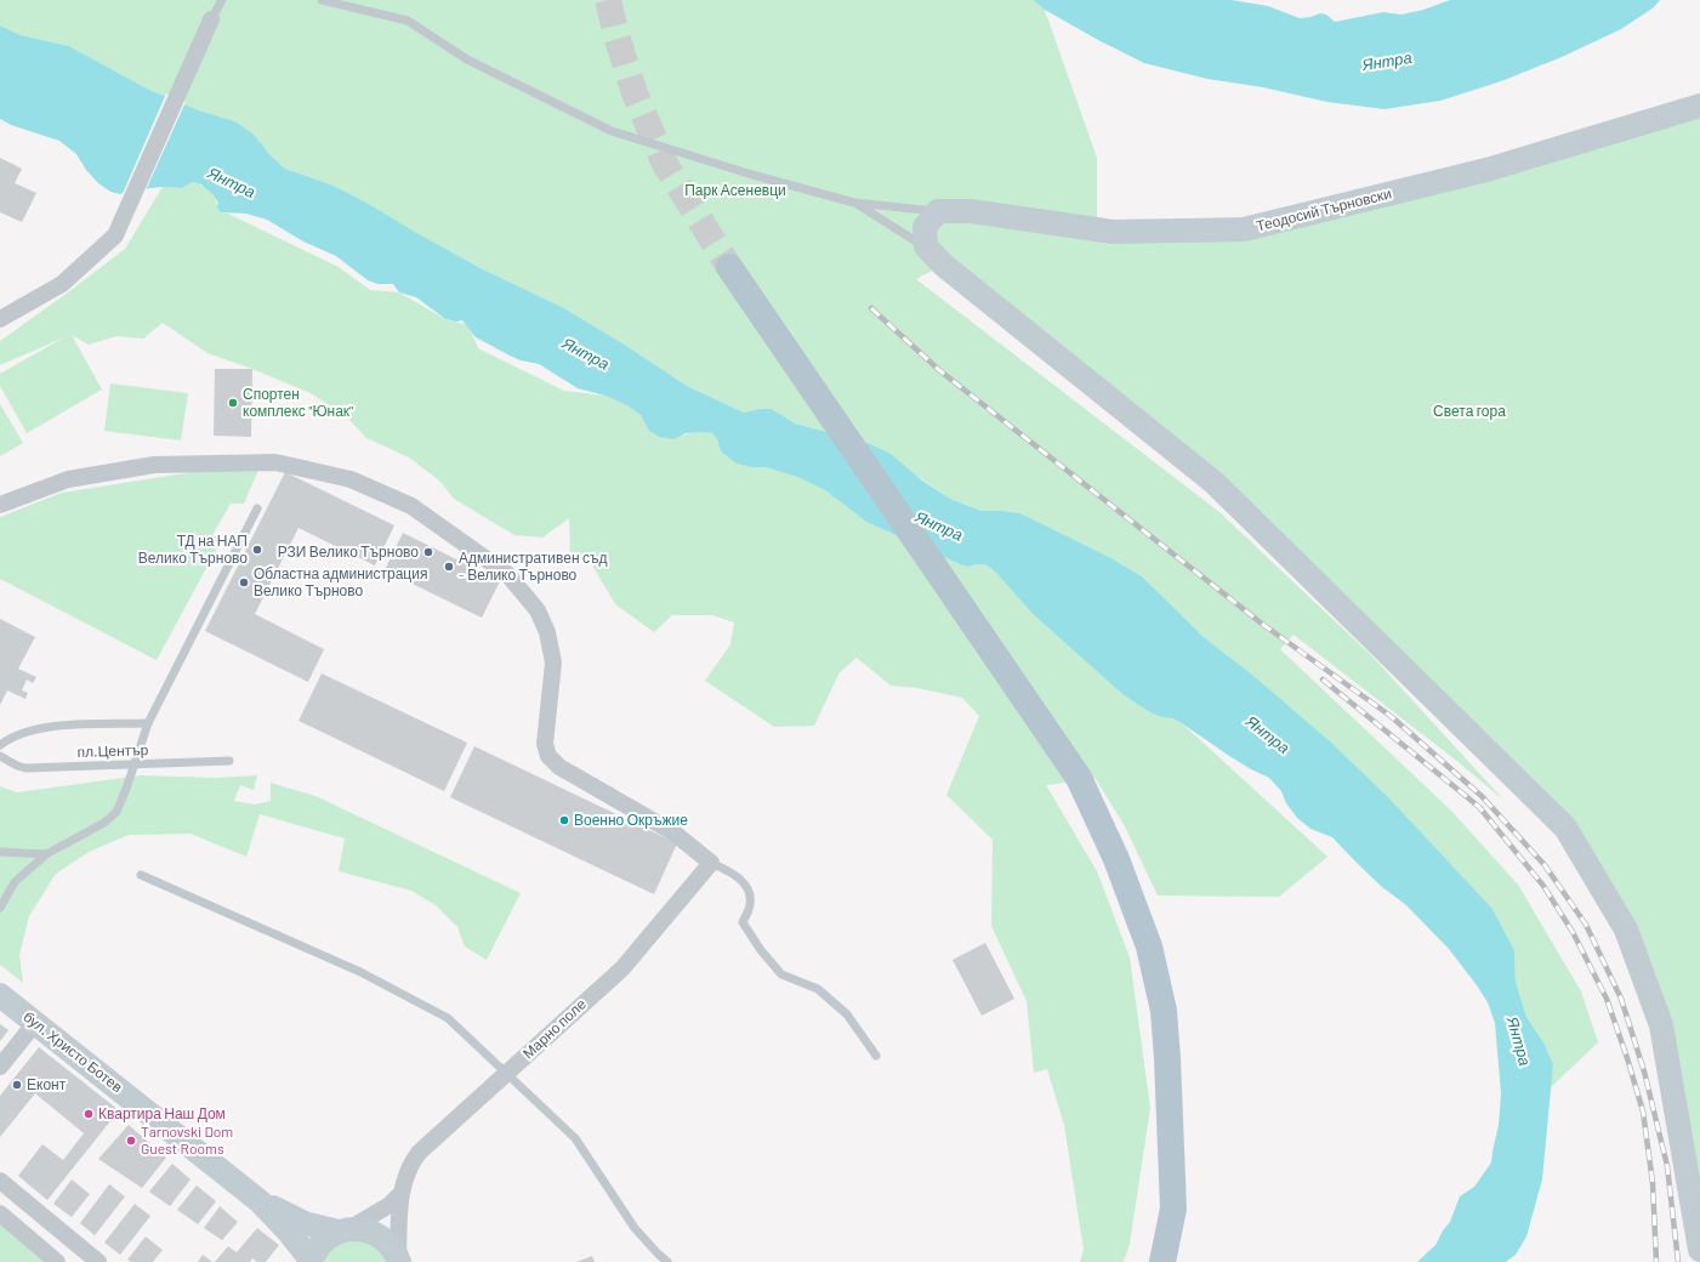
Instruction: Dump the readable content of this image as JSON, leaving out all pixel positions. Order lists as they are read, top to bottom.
{
  "streets": {
    "street": ["Теодосий Търновски", "Марно поле", "бул. Христо Ботев"],
    "lane": ["пл.Център"]
  },
  "crossings": [
    ["Марно поле", "бул. Христо Ботев"]
  ],
  "water": ["Янтра"],
  "parks": ["Парк Асеневци", "Света гора"],
  "places": [
    "Спортен комплекс \"Юнак\"",
    "ТД на НАП Велико Търново",
    "РЗИ Велико Търново",
    "Административен съд - Велико Търново",
    "Областна администрация Велико Търново",
    "Военно Окръжие",
    "Еконт",
    "Квартира Наш Дом",
    "Tarnovski Dom Guest Rooms"
  ]
}
